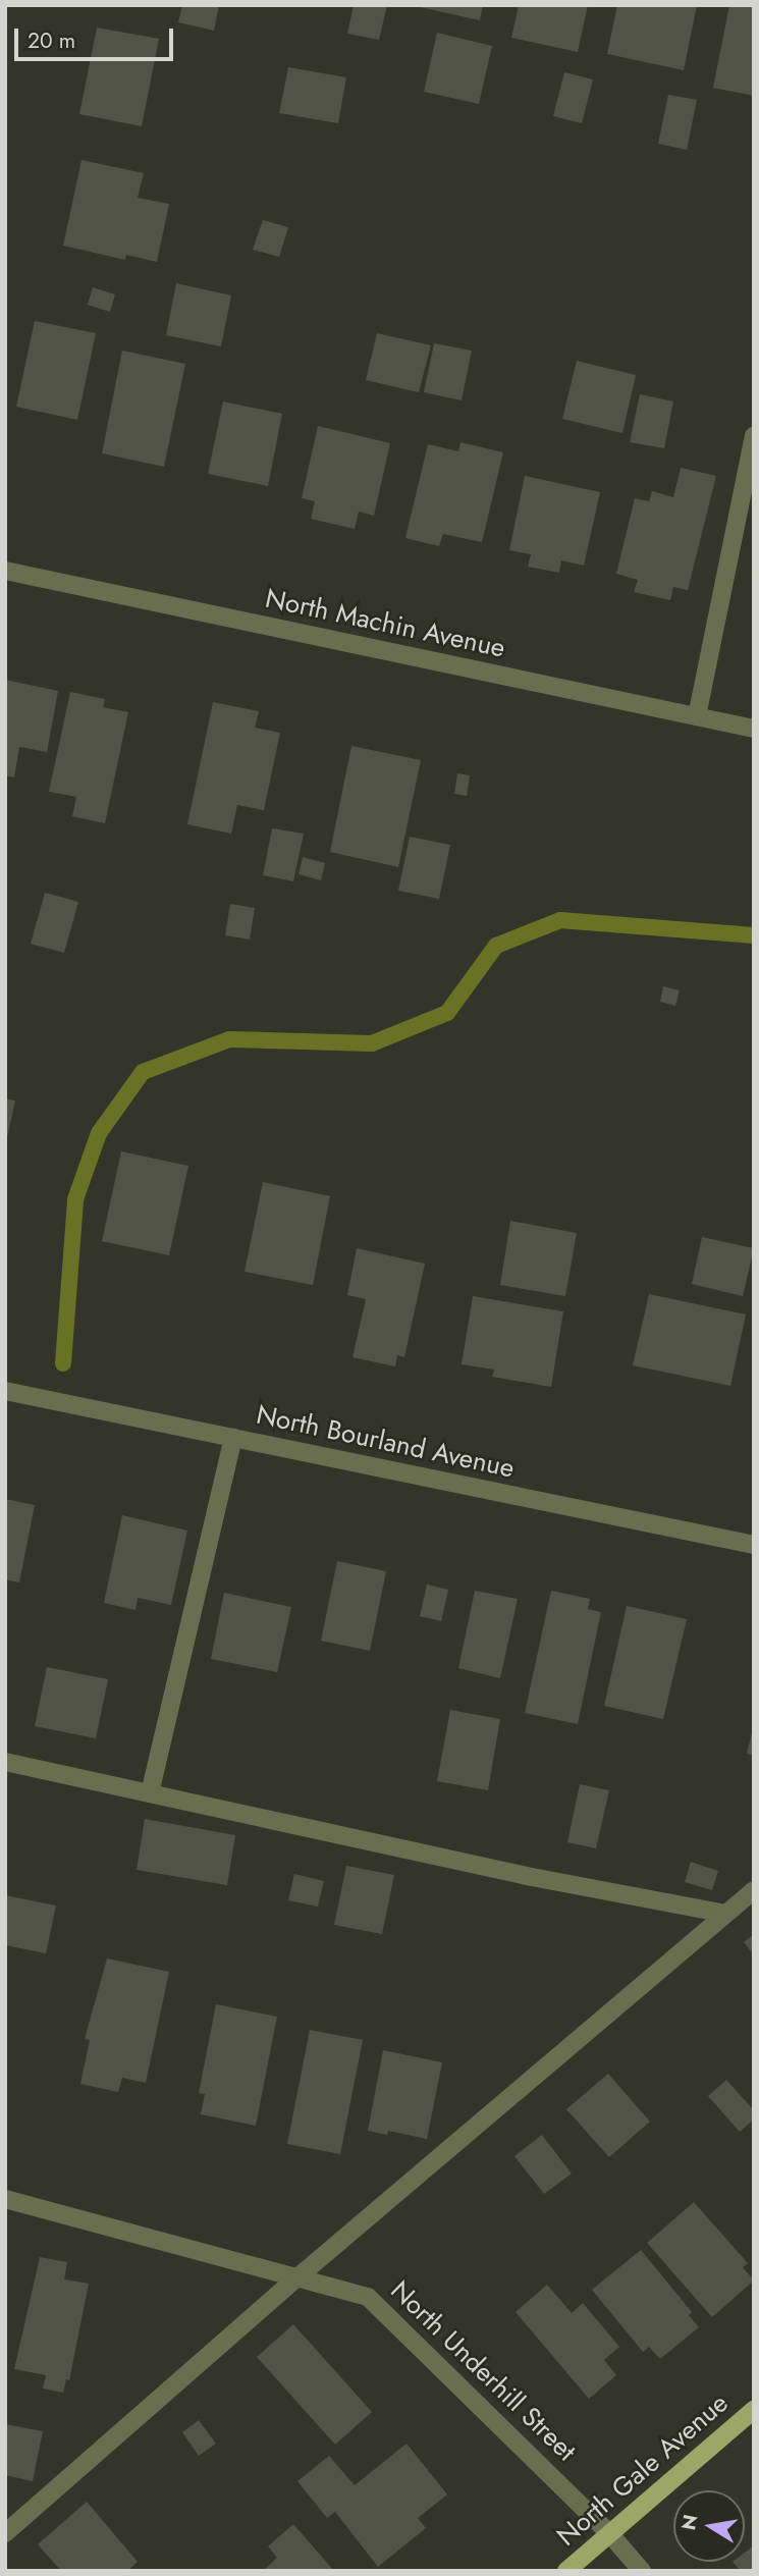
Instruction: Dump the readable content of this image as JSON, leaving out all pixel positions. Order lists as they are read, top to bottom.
{
  "streets": {
    "main road": ["North Gale Avenue"],
    "street": ["North Machin Avenue", "North Bourland Avenue", "North Underhill Street"]
  },
  "crossings": [
    ["North Underhill Street", "North Gale Avenue"]
  ],
  "scale_bar": "20 m",
  "north": "left"
}
